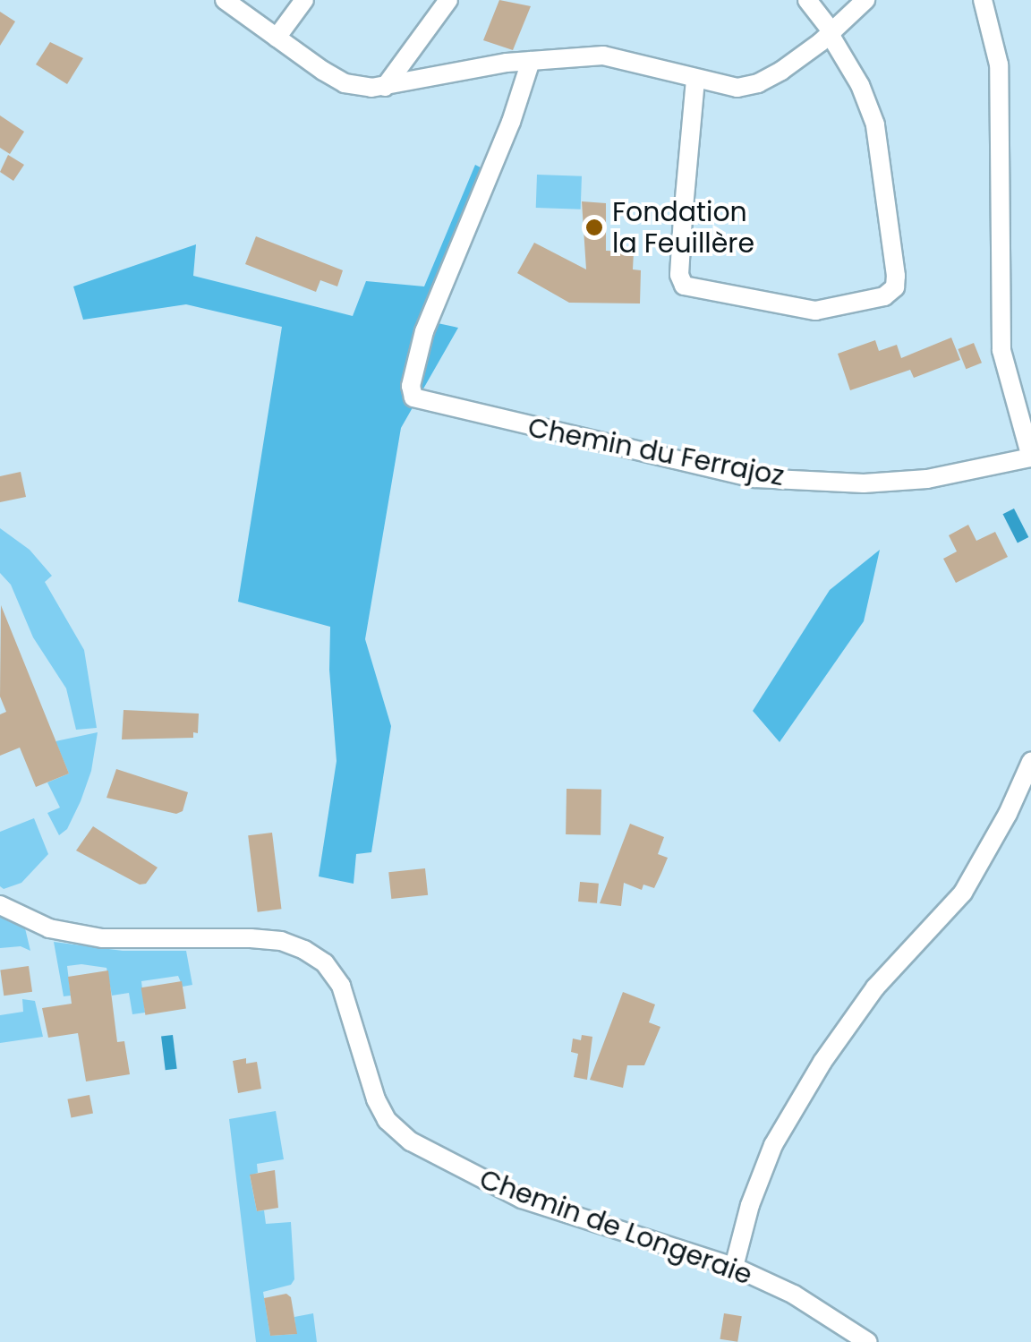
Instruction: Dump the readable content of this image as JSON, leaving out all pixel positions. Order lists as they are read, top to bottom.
{
  "streets": {
    "street": ["Chemin du Ferrajoz", "Chemin de Longeraie"]
  },
  "places": ["Fondation la Feuillère"]
}
